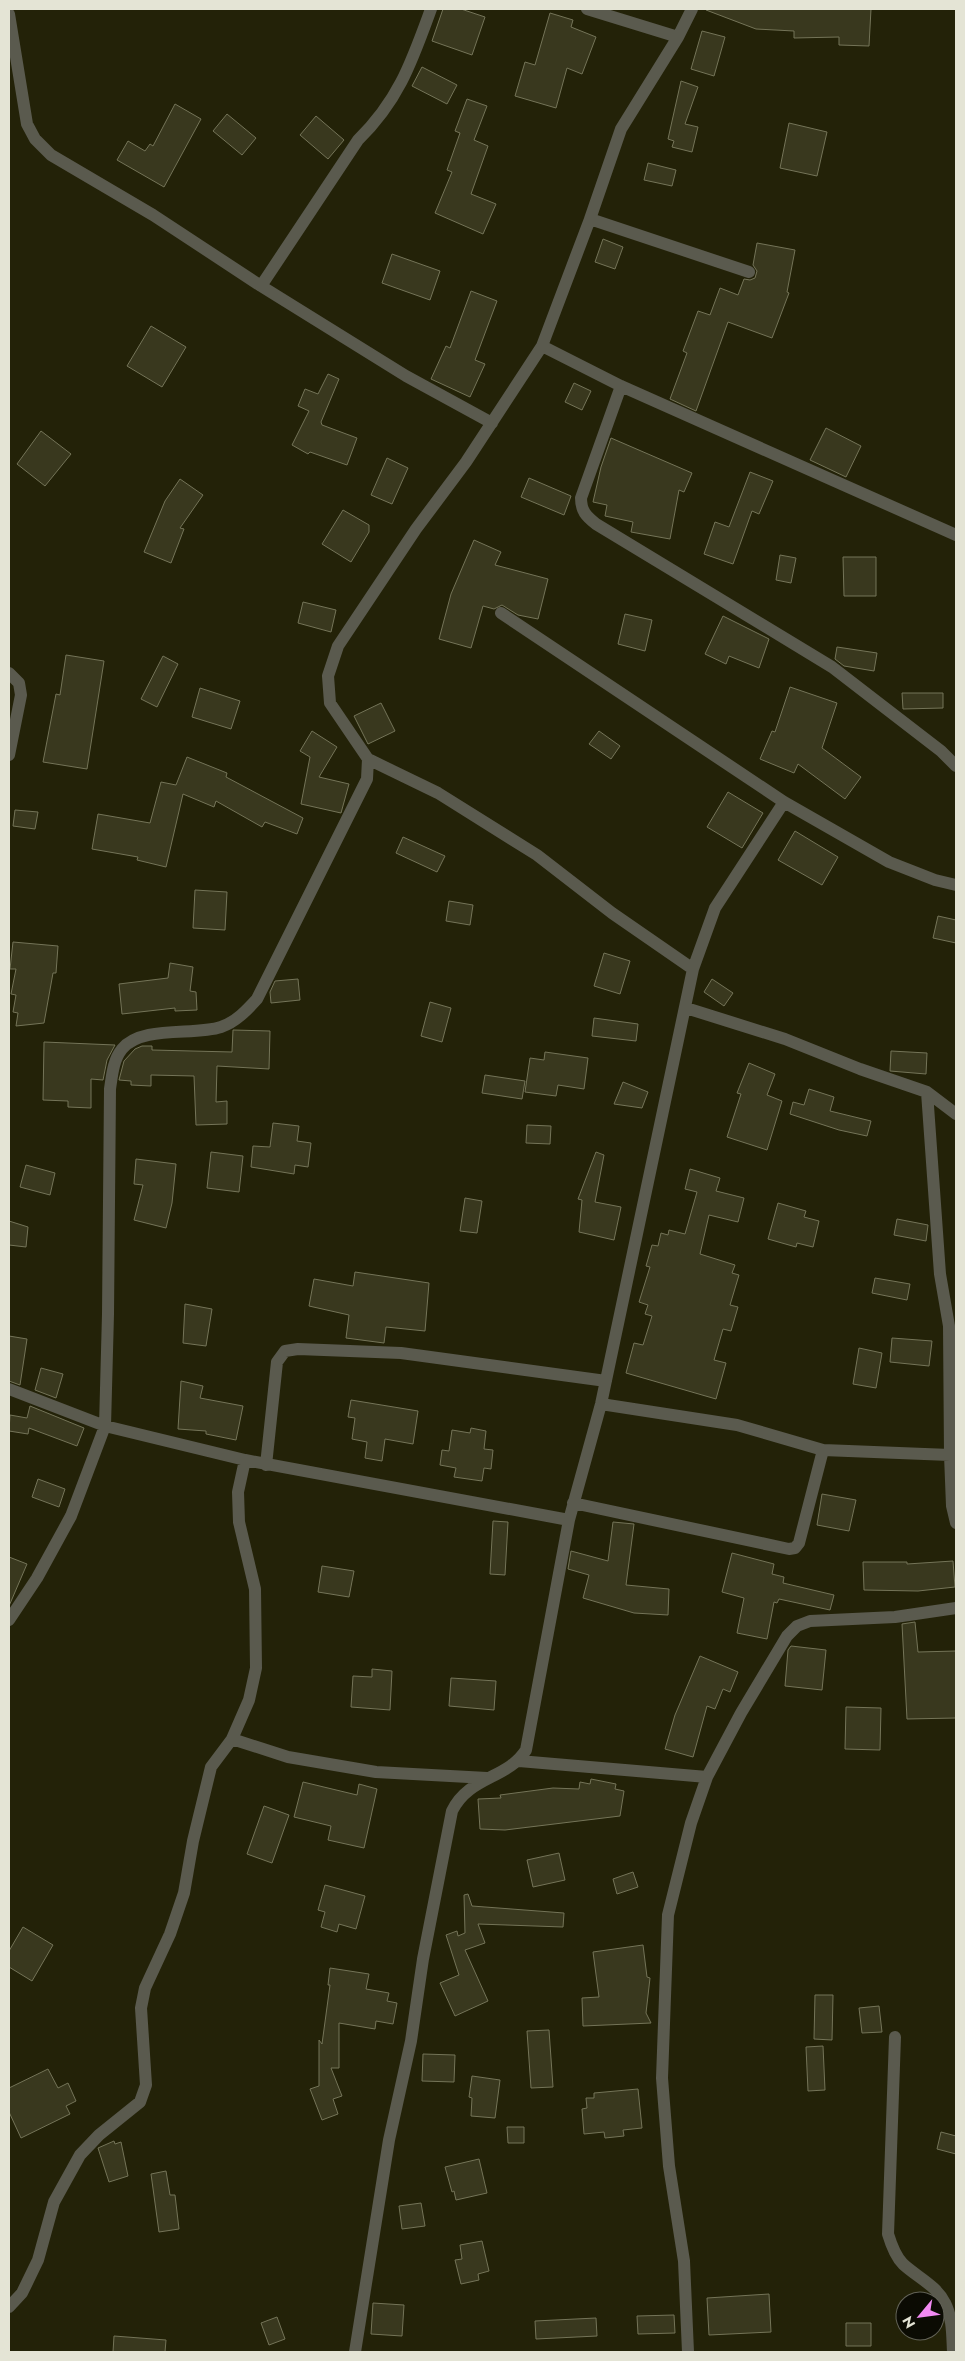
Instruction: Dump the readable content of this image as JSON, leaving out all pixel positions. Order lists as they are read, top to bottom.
{
  "north": "bottom left"
}
